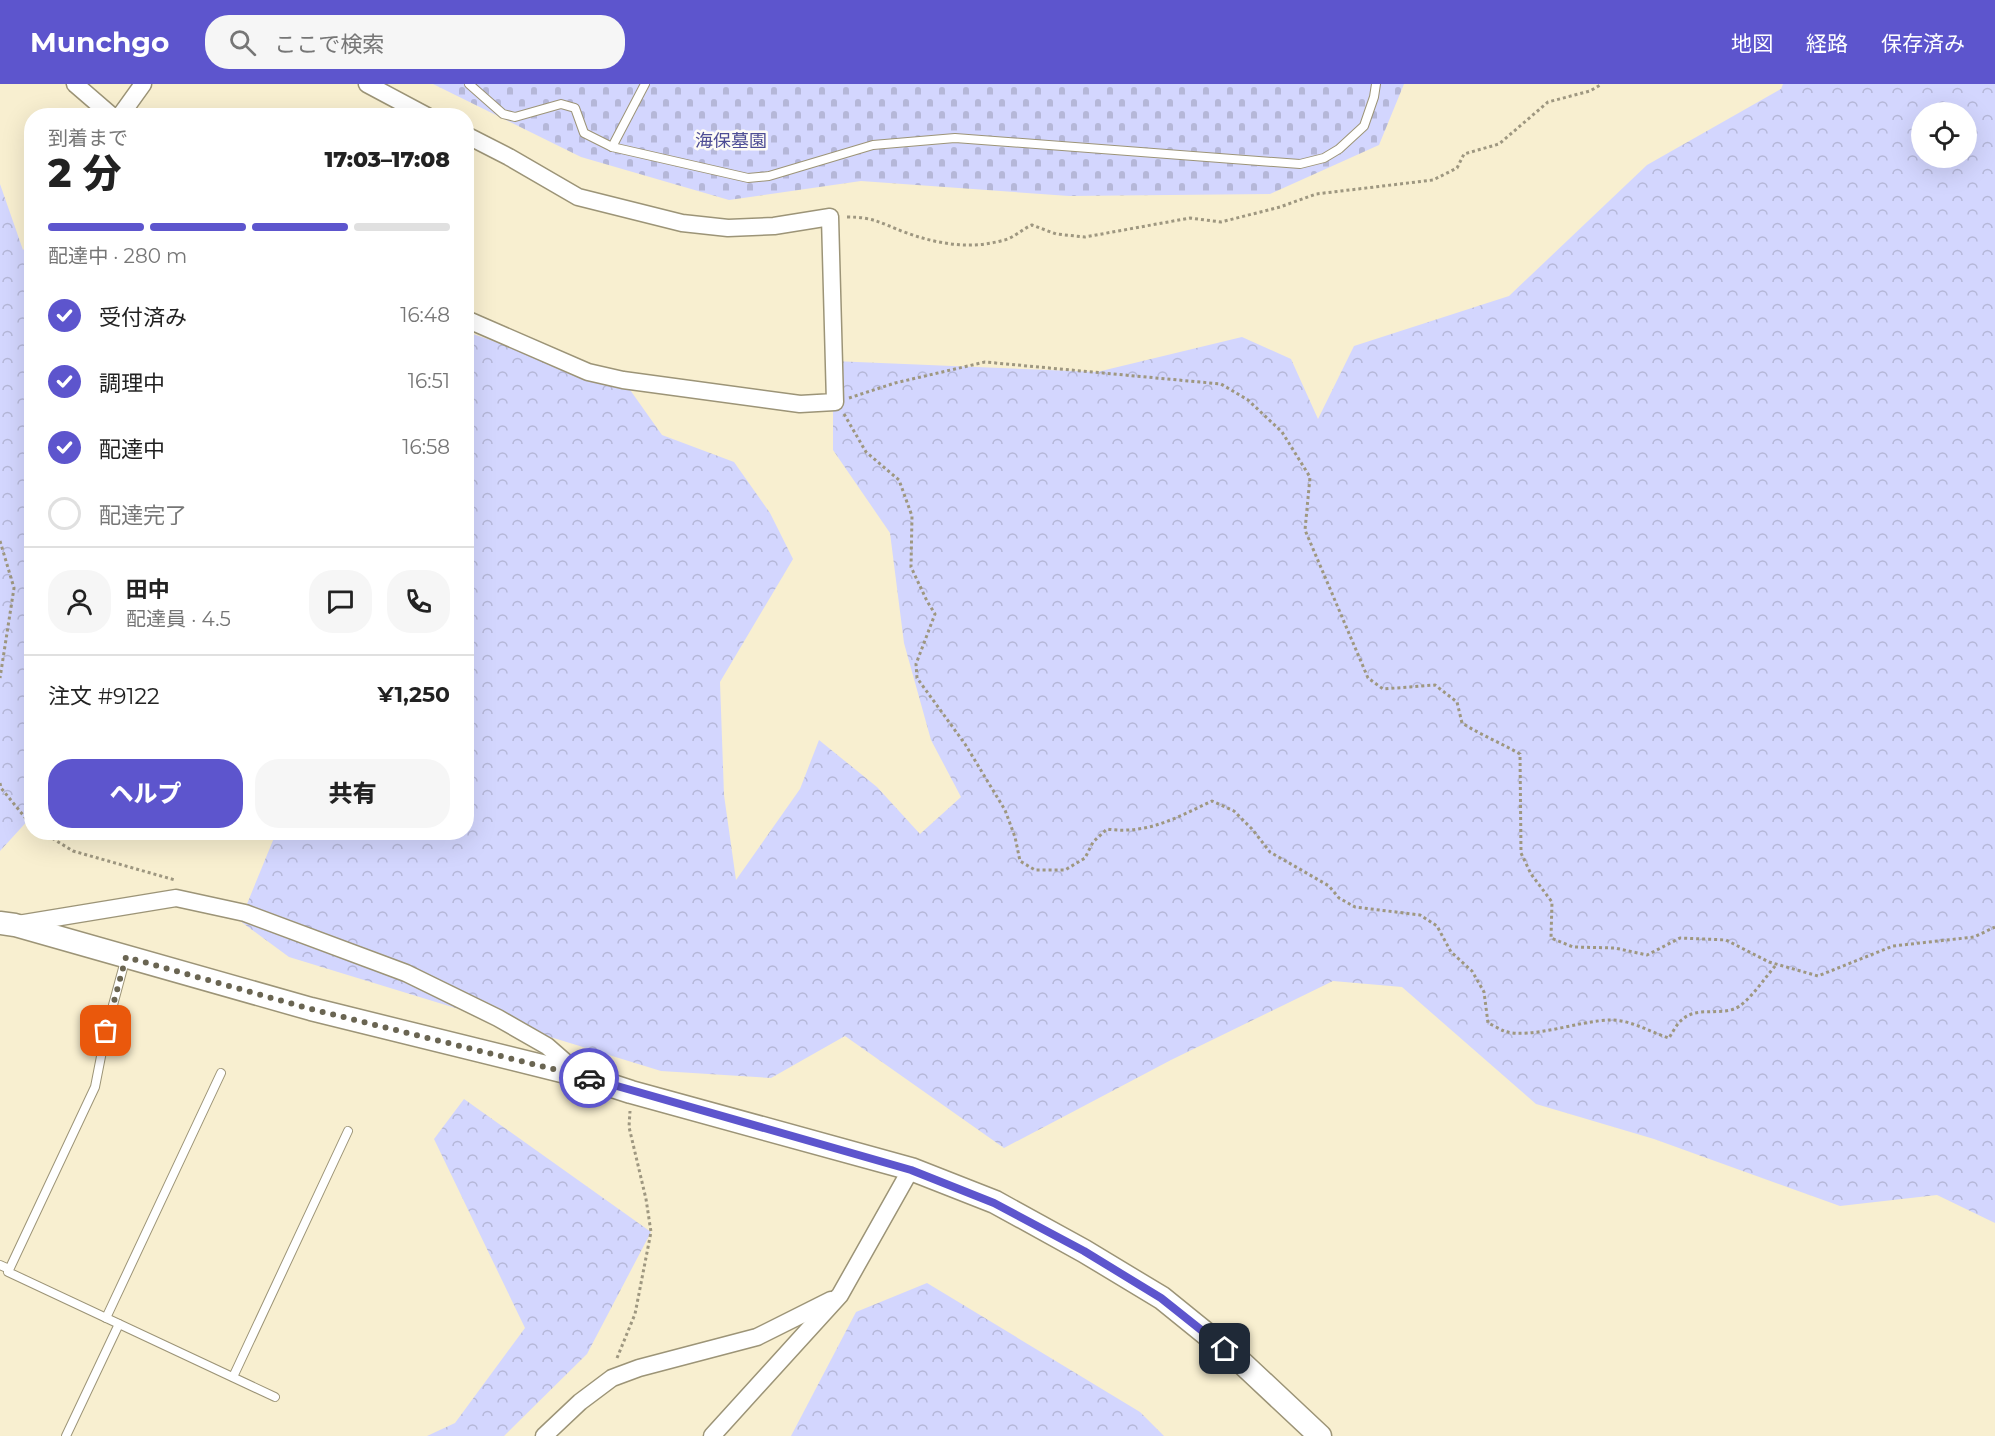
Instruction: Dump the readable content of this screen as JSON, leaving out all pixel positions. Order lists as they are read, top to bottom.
{
  "parks": ["海保墓園"],
  "page": {
    "header": "Munchgo",
    "search": "ここで検索",
    "nav": ["地図", "経路", "保存済み"],
    "heading": ["2 分", "到着まで", "17:03–17:08"],
    "panel": [
      "田中",
      "配達員 · 4.5",
      "注文 #9122",
      "¥1,250"
    ],
    "bar": "配達中 · 280 m",
    "list": [
      ["受付済み", "16:48"],
      ["調理中", "16:51"],
      ["配達中", "16:58"],
      "配達完了"
    ],
    "buttons": ["ヘルプ", "共有"]
  }
}
